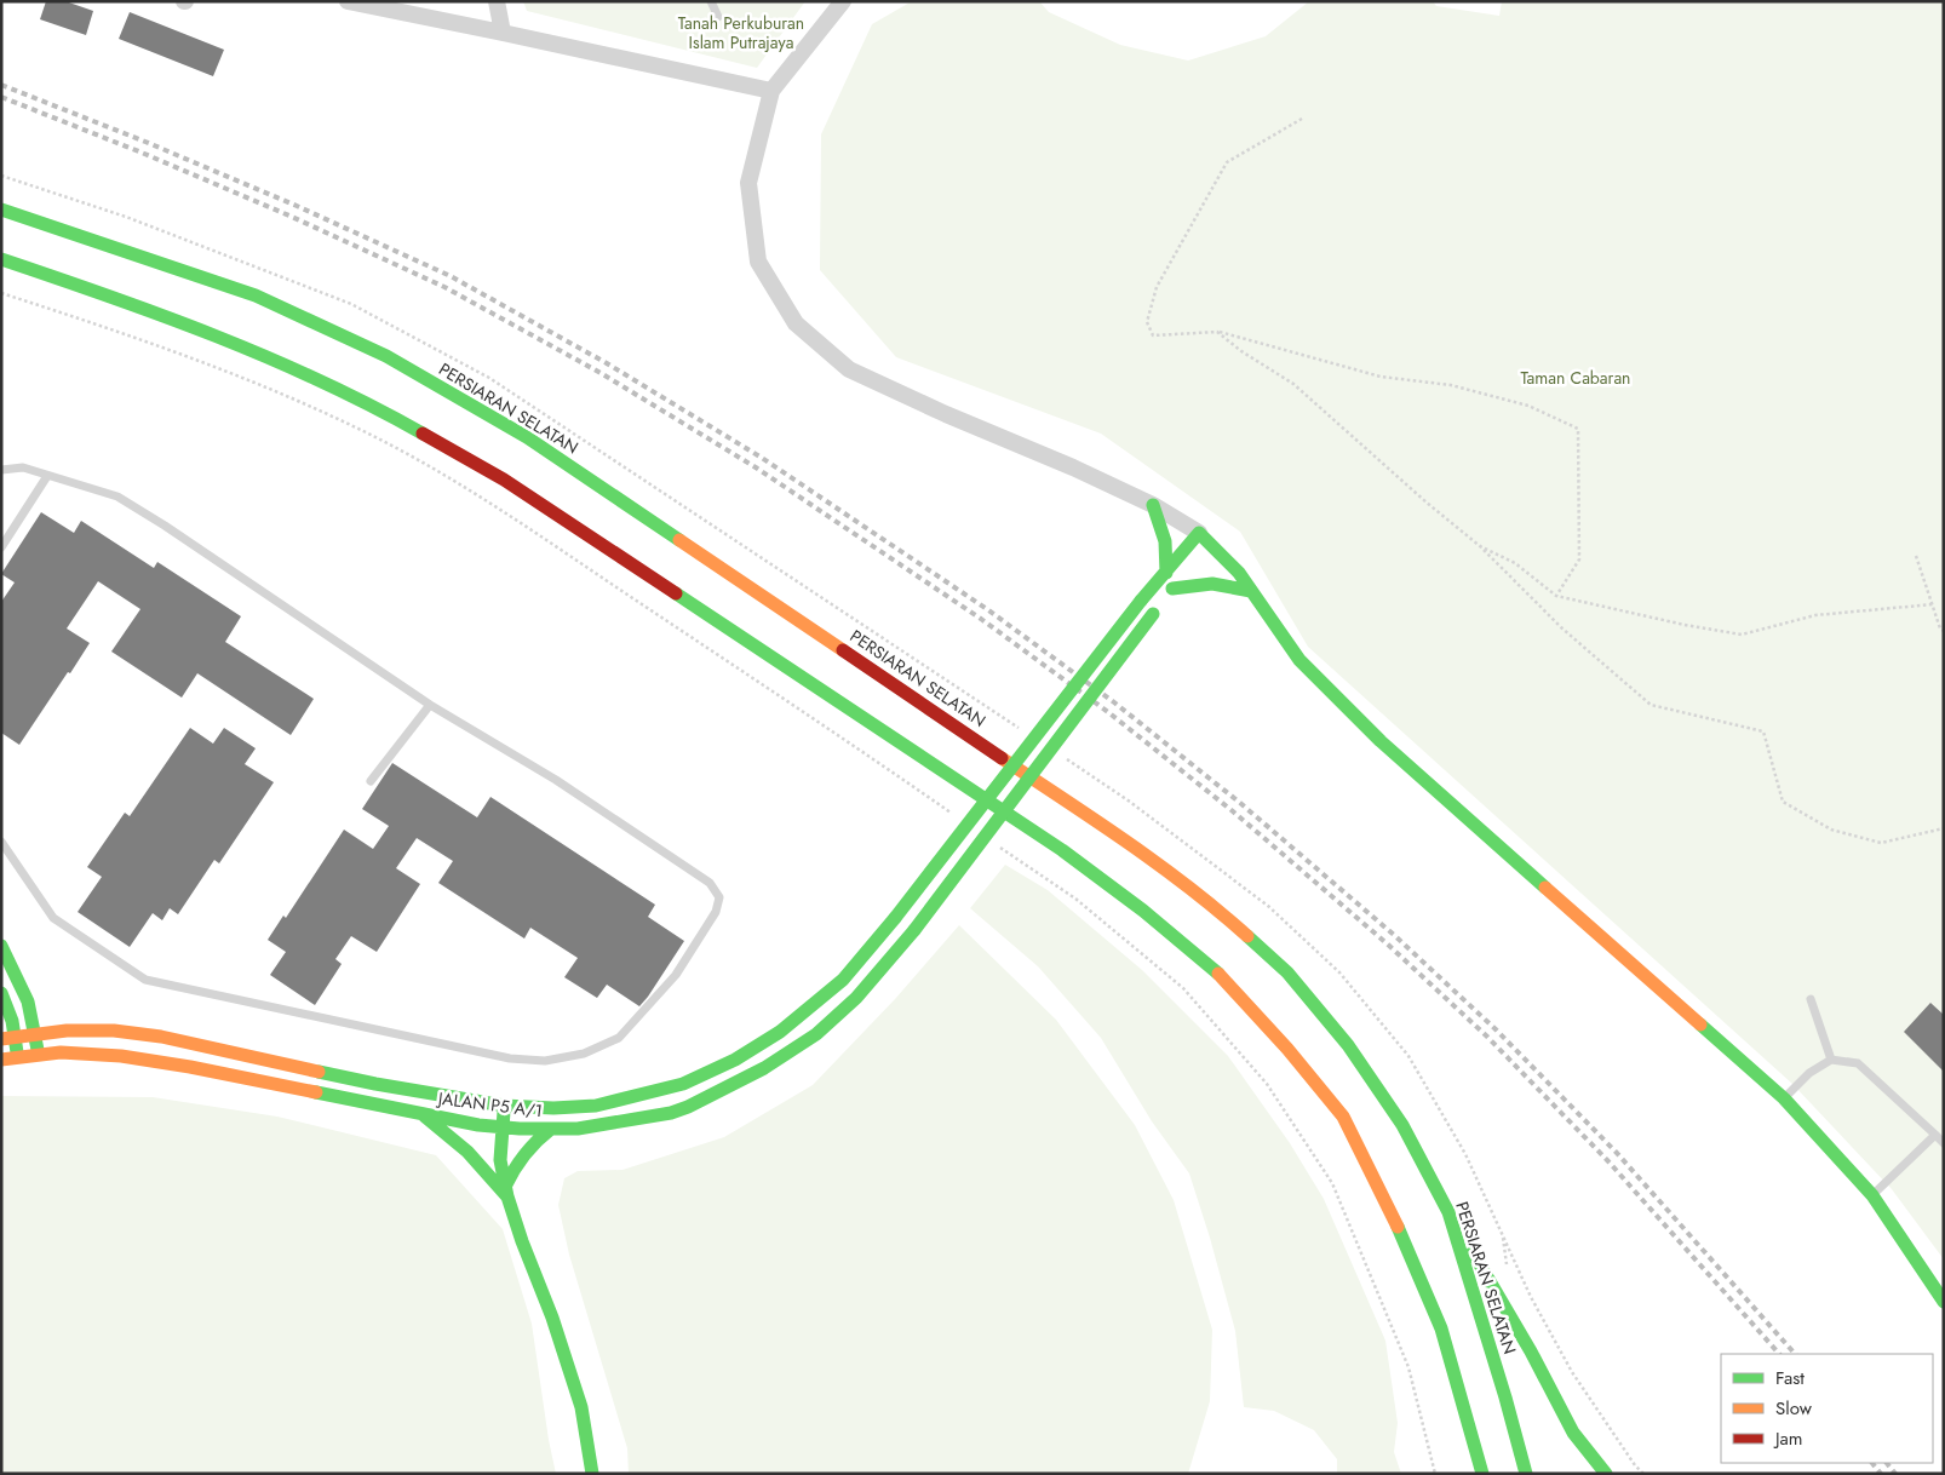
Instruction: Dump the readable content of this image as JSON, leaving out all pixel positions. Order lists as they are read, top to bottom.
{
  "streets": {
    "street": ["PERSIARAN SELATAN", "JALAN P5 A/1"]
  },
  "parks": ["Tanah Perkuburan Islam Putrajaya", "Taman Cabaran"],
  "legend": ["Fast", "Slow", "Jam"]
}
